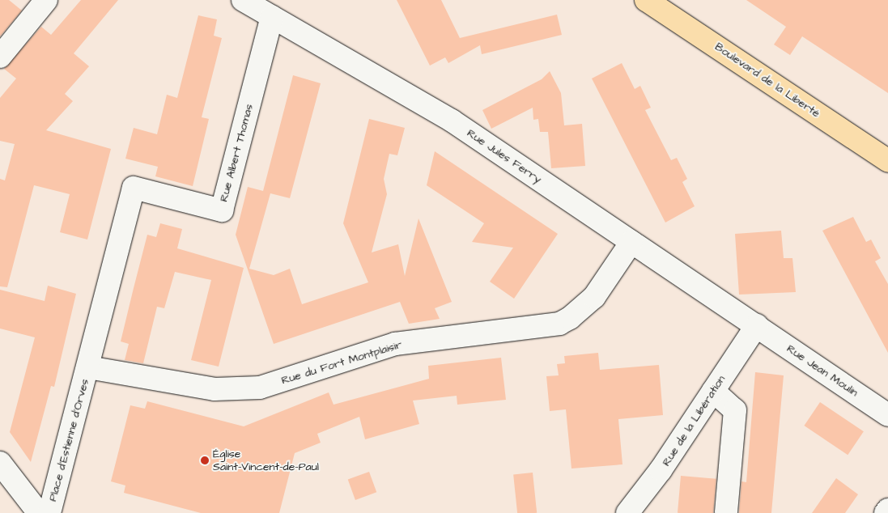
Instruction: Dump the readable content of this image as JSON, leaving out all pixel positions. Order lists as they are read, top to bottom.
{
  "streets": {
    "main road": ["Boulevard de la Liberté"],
    "street": [
      "Rue Albert Thomas",
      "Rue Jules Ferry",
      "Rue du Fort Montplaisir",
      "Rue Jean Moulin",
      "Rue de la Libération",
      "Place d’Estienne d’Orves"
    ]
  },
  "crossings": [
    ["Rue Albert Thomas", "Rue Jules Ferry"],
    ["Rue Albert Thomas", "Rue du Fort Montplaisir"],
    ["Rue Albert Thomas", "Place d’Estienne d’Orves"],
    ["Rue Jules Ferry", "Rue du Fort Montplaisir"],
    ["Rue Jules Ferry", "Rue Jean Moulin"],
    ["Rue Jules Ferry", "Rue de la Libération"],
    ["Rue du Fort Montplaisir", "Place d’Estienne d’Orves"],
    ["Rue Jean Moulin", "Rue de la Libération"]
  ],
  "places": ["Église Saint-Vincent-de-Paul"]
}
